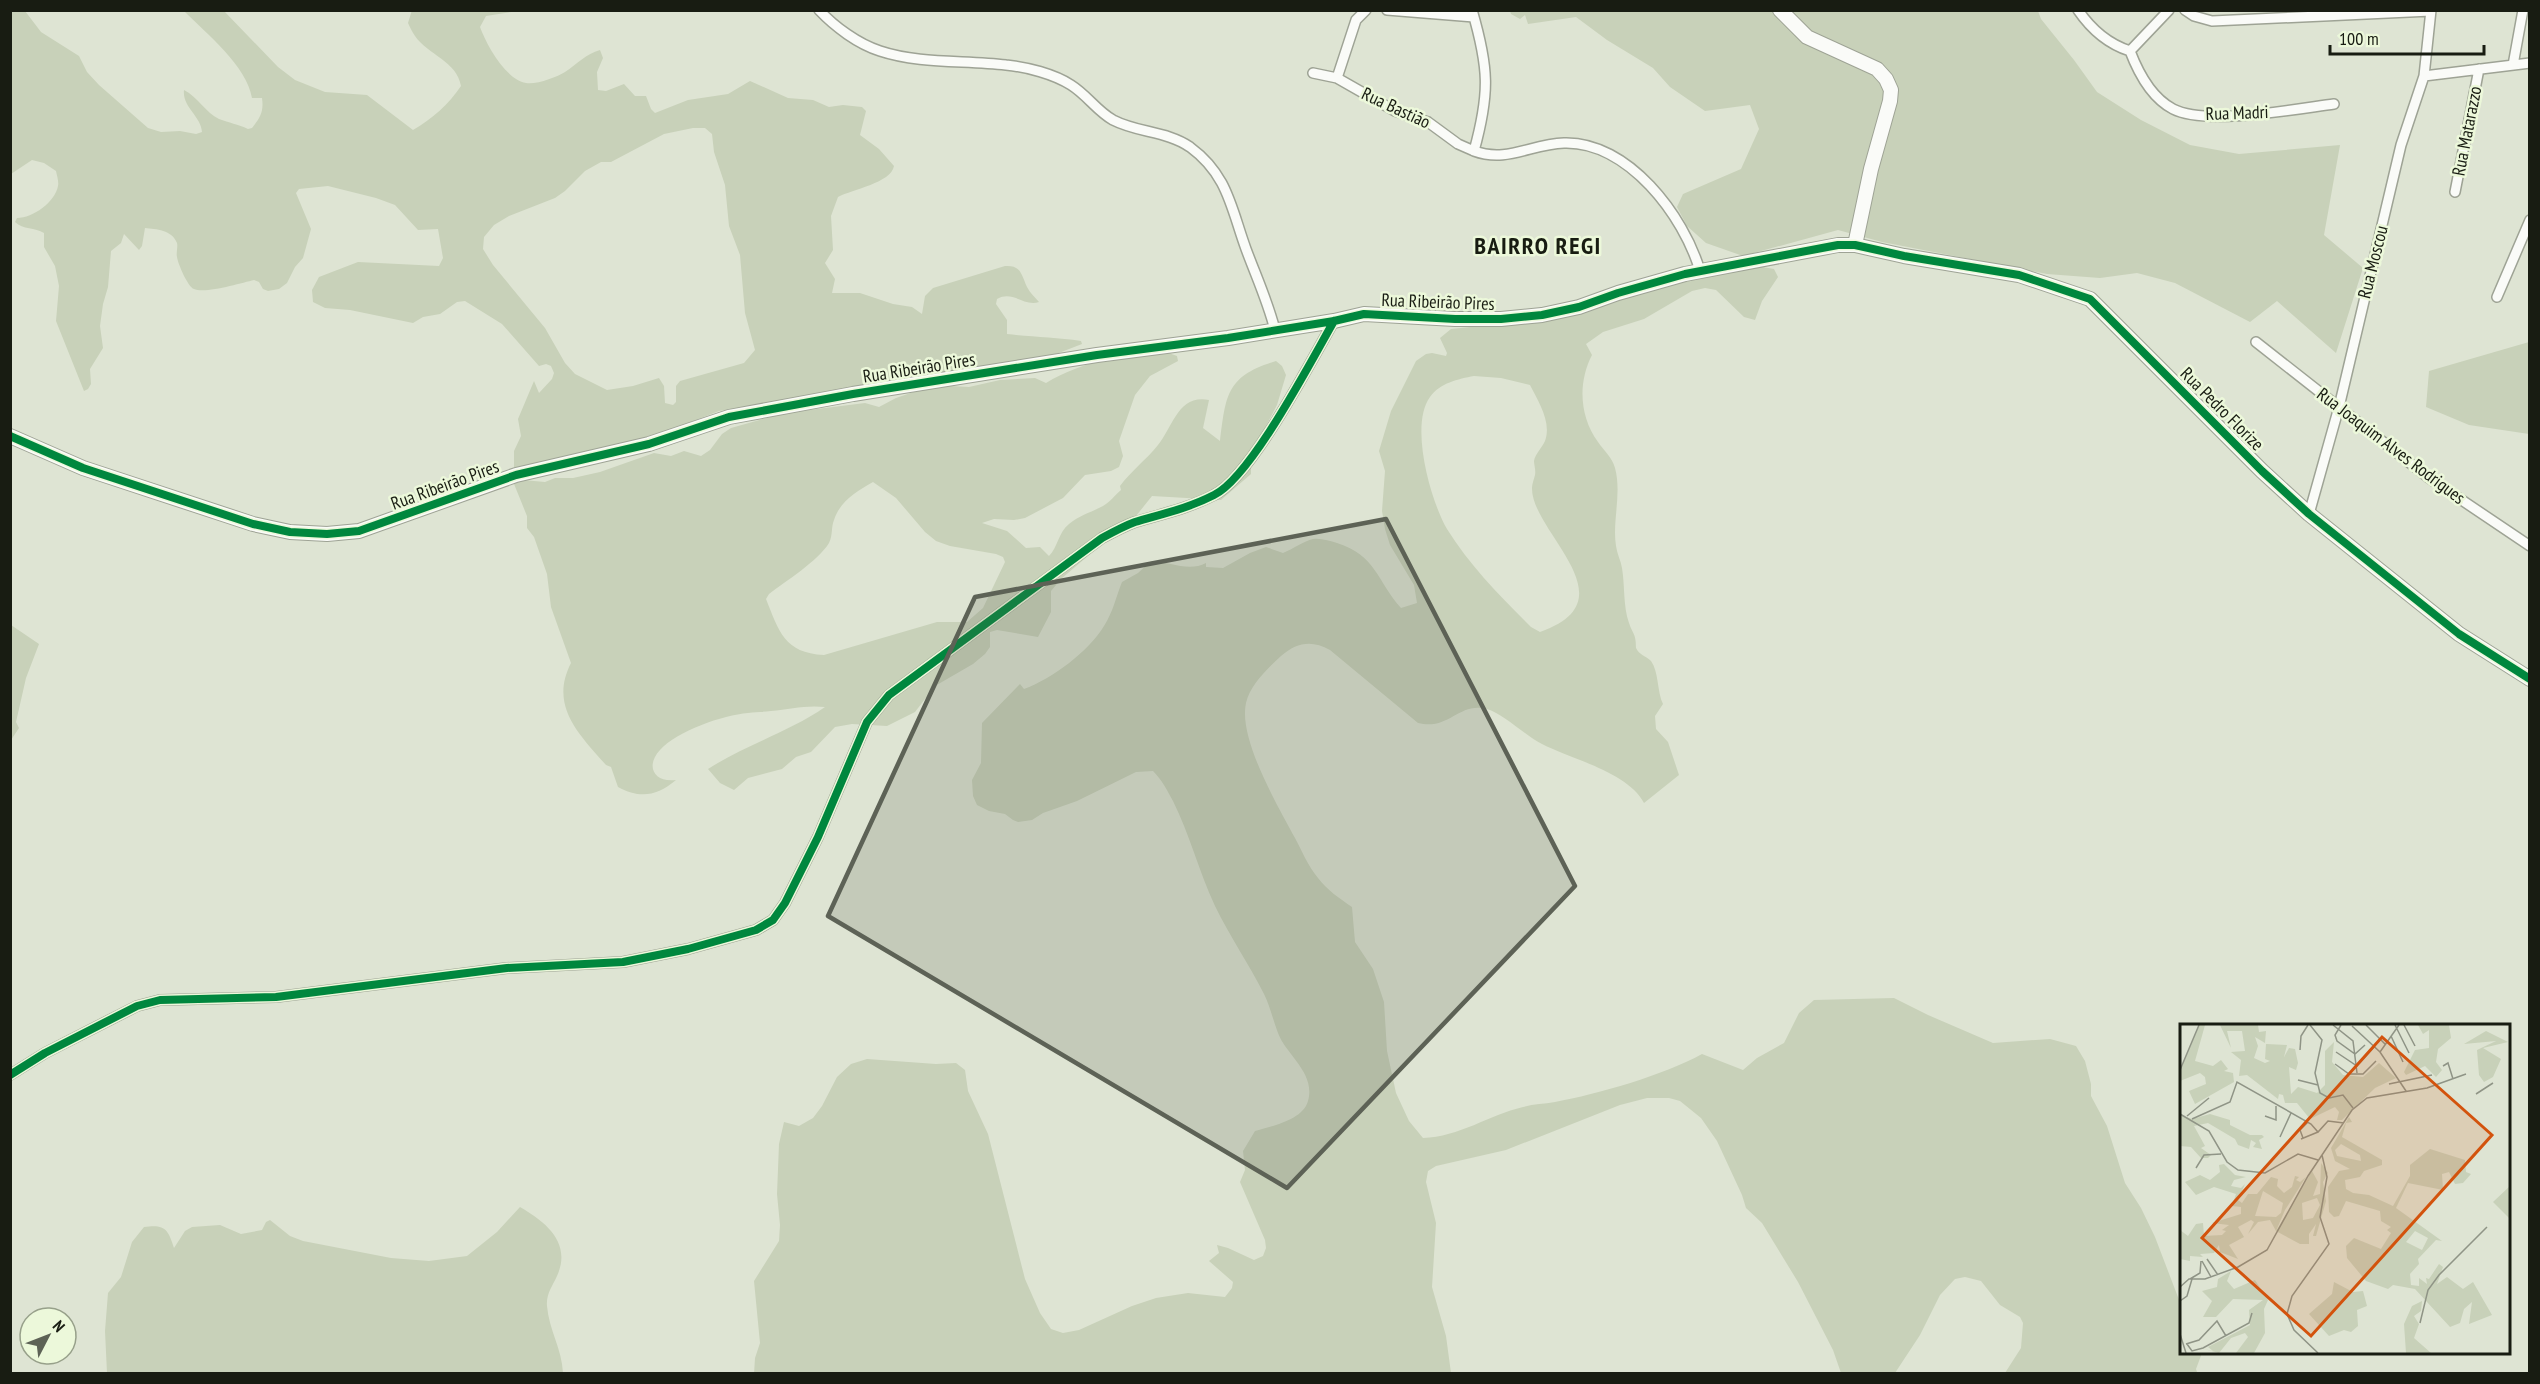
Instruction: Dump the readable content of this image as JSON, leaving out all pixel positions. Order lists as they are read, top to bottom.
{
  "streets": {
    "street": [
      "Rua Bastião",
      "Rua Madri",
      "Rua Matarazzo",
      "Rua Moscou",
      "Rua Ribeirão Pires",
      "Rua Pedro Florize",
      "Rua Joaquim Alves Rodrigues"
    ]
  },
  "crossings": [
    ["Rua Moscou", "Rua Pedro Florize"],
    ["Rua Moscou", "Rua Joaquim Alves Rodrigues"],
    ["Rua Ribeirão Pires", "Rua Pedro Florize"]
  ],
  "districts": ["BAIRRO REGI"],
  "scale_bar": "100 m",
  "north": "top right"
}
